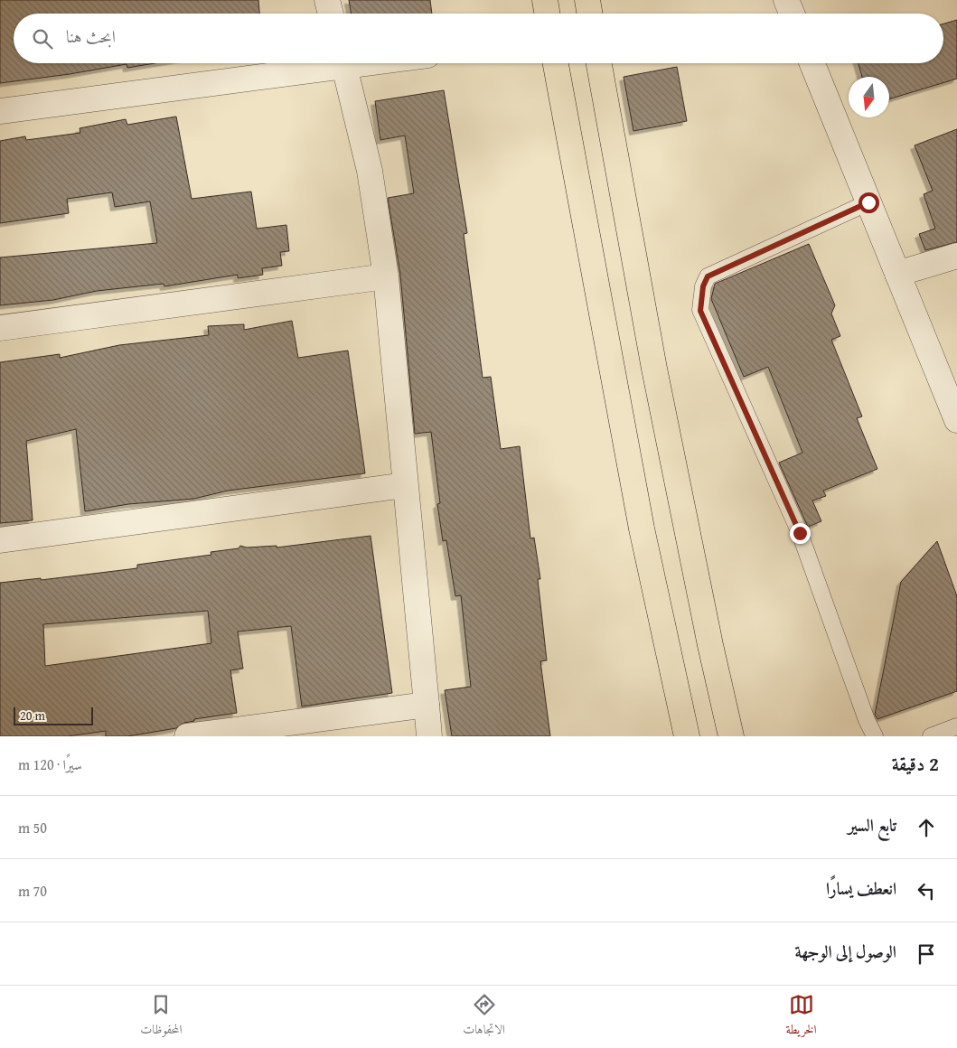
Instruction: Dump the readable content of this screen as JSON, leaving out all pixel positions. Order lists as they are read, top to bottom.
{
  "scale_bar": "20 m",
  "north": "bottom",
  "page": {
    "search": "ابحث هنا",
    "scale": "20 m",
    "heading": ["2 دقيقة", "سيرًا · 120 m"],
    "list": [
      ["تابع السير", "50 m"],
      ["انعطف يسارًا", "70 m"],
      "الوصول إلى الوجهة"
    ],
    "nav": ["الخريطة", "الاتجاهات", "المحفوظات"]
  }
}
